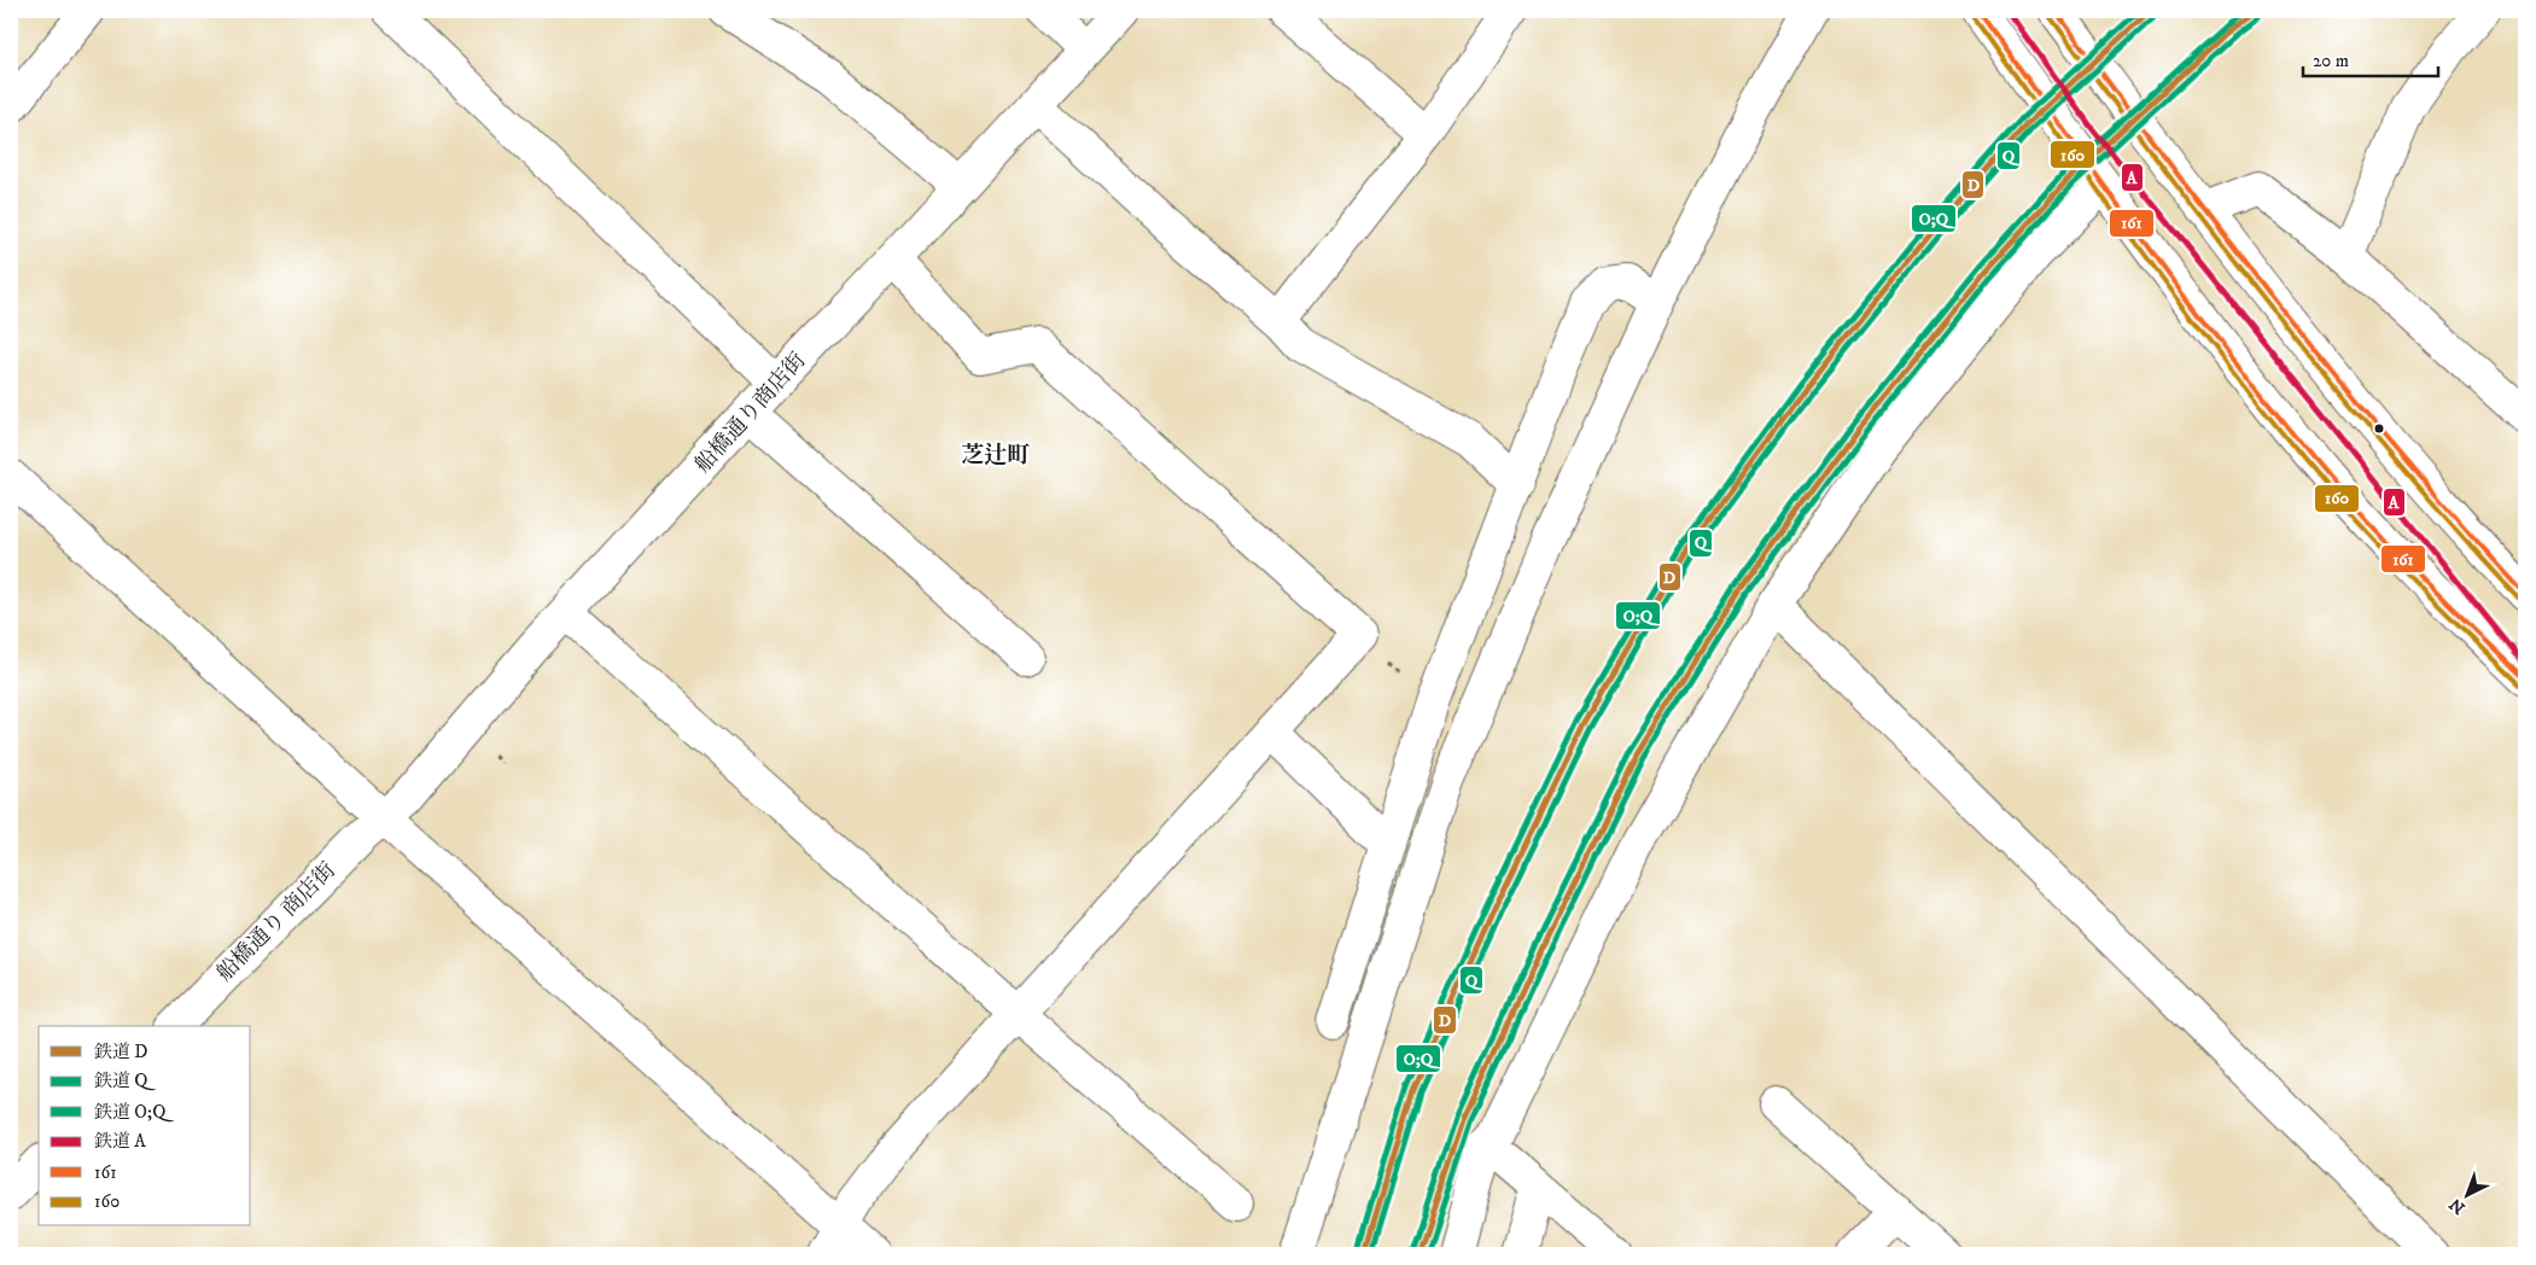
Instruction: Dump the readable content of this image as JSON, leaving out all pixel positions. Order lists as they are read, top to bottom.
{
  "streets": {
    "main road": ["船橋通り商店街", "船橋通り 商店街"]
  },
  "crossings": [
    ["船橋通り商店街", "船橋通り 商店街"]
  ],
  "districts": ["芝辻町"],
  "lines": [
    "rail line D",
    "rail line O;Q",
    "rail line A",
    "transit line 161",
    "transit line 160",
    "rail line Q"
  ],
  "legend": [
    "鉄道 D",
    "鉄道 Q",
    "鉄道 O;Q",
    "鉄道 A",
    "161",
    "160"
  ],
  "scale_bar": "20 m",
  "north": "bottom left"
}
